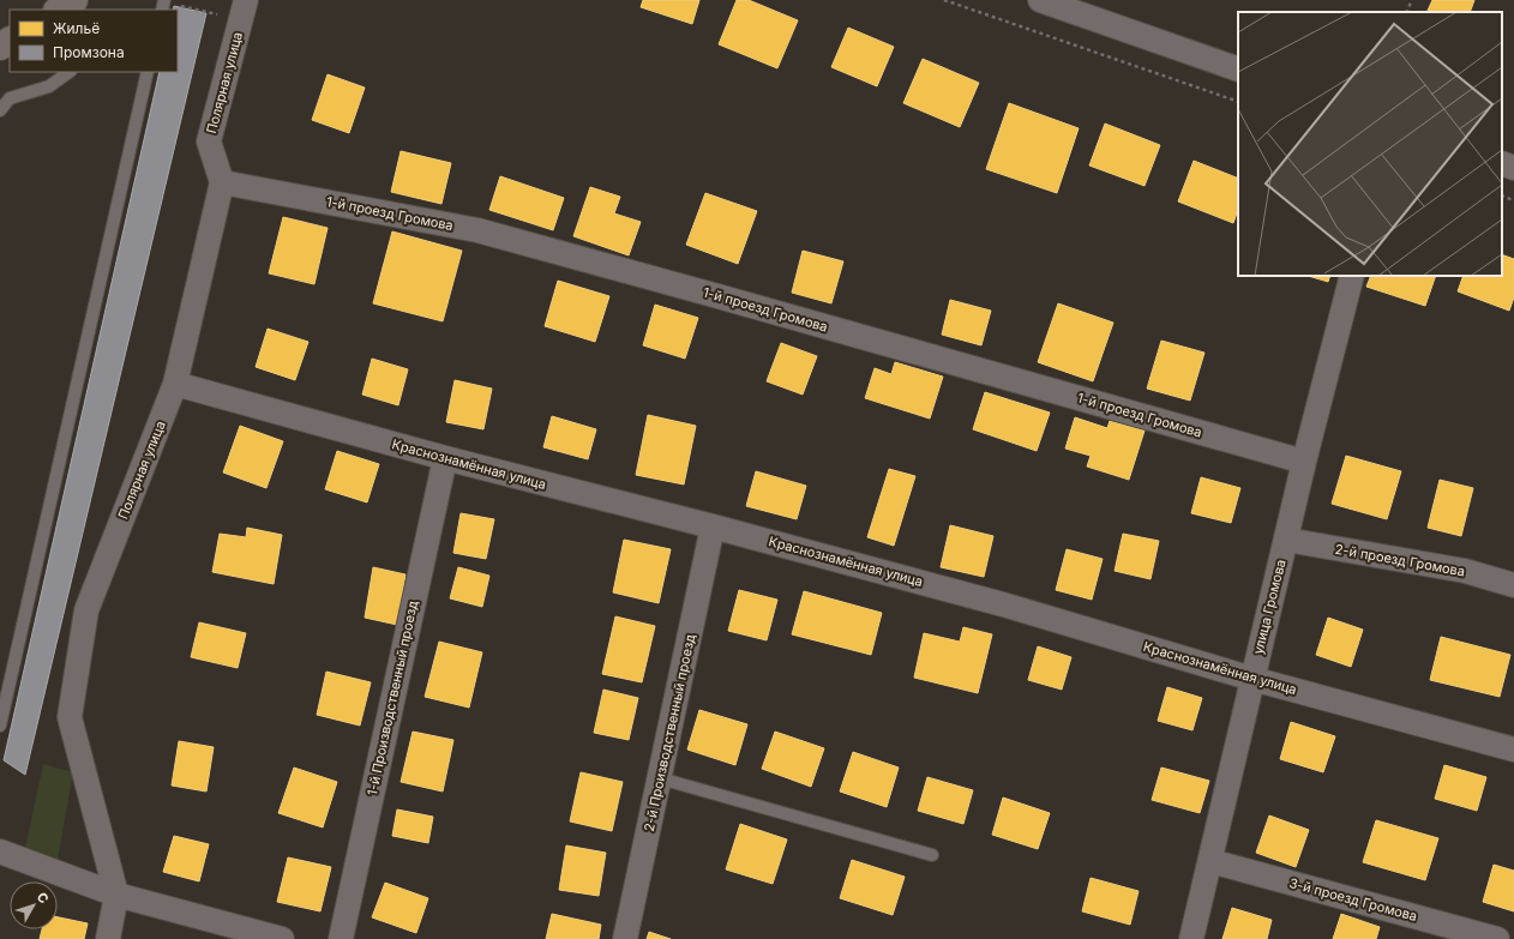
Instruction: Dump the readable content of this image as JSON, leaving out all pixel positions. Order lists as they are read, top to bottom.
{
  "streets": {
    "street": [
      "Полярная улица",
      "1-й проезд Громова",
      "Краснознамённая улица",
      "2-й проезд Громова",
      "улица Громова",
      "1-й Производственный проезд",
      "2-й Производственный проезд",
      "3-й проезд Громова"
    ]
  },
  "crossings": [
    ["Полярная улица", "1-й проезд Громова"],
    ["Полярная улица", "Краснознамённая улица"],
    ["1-й проезд Громова", "улица Громова"],
    ["Краснознамённая улица", "улица Громова"],
    ["Краснознамённая улица", "1-й Производственный проезд"],
    ["Краснознамённая улица", "2-й Производственный проезд"],
    ["2-й проезд Громова", "улица Громова"],
    ["улица Громова", "3-й проезд Громова"]
  ],
  "legend": ["Жильё", "Промзона"],
  "north": "top right"
}
